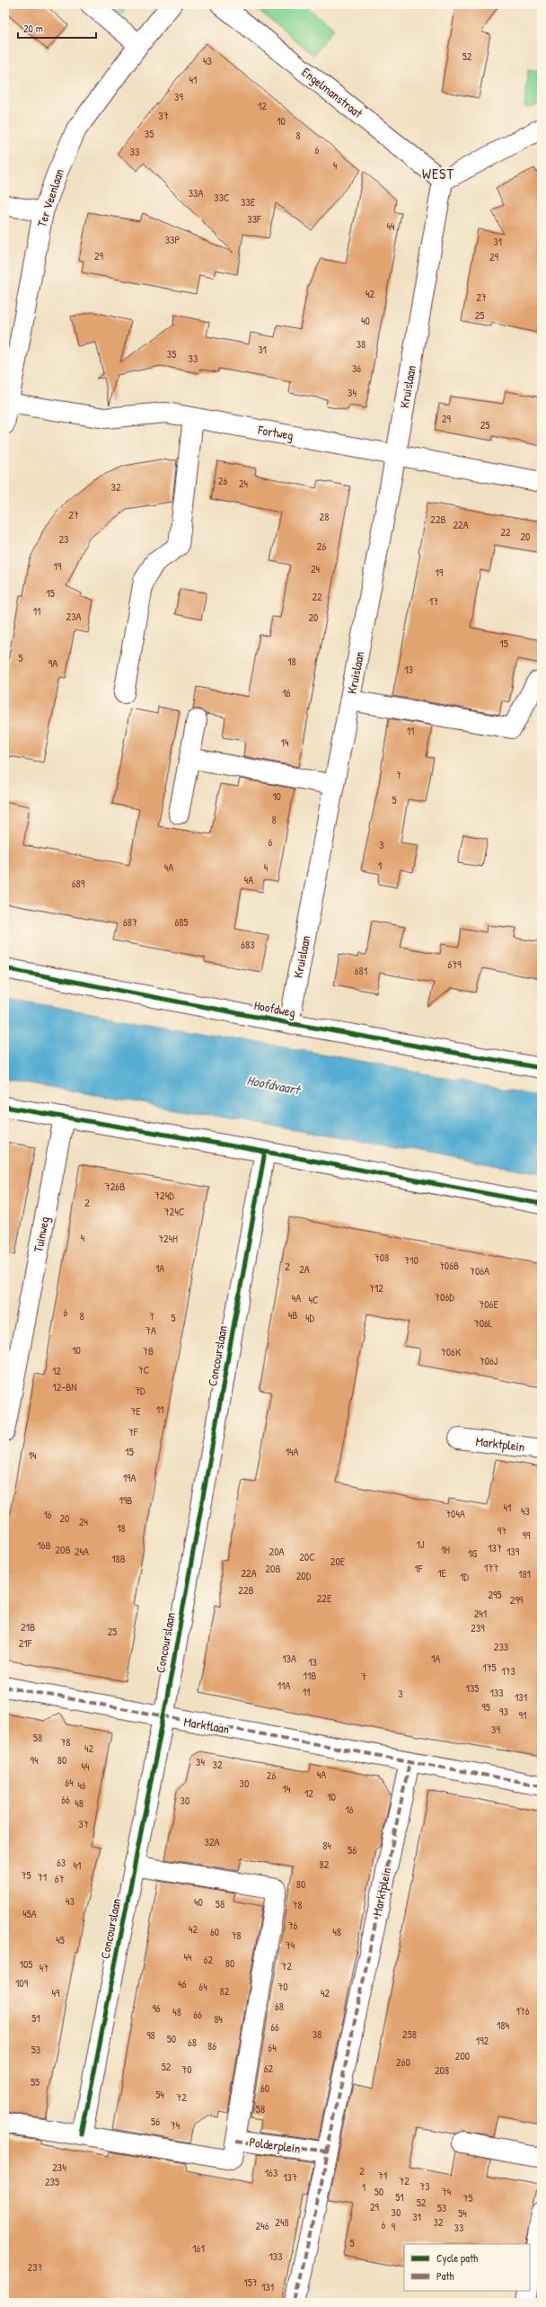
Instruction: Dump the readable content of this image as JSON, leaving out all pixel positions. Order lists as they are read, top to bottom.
{
  "streets": {
    "street": [
      "Engelmanstraat",
      "Ter Veenlaan",
      "Kruislaan",
      "Fortweg",
      "Hoofdweg",
      "Tuinweg",
      "Concourslaan",
      "Marktplein",
      "Marktlaan",
      "Polderplein"
    ]
  },
  "crossings": [
    ["Engelmanstraat", "Kruislaan"],
    ["Ter Veenlaan", "Fortweg"],
    ["Kruislaan", "Fortweg"],
    ["Kruislaan", "Hoofdweg"],
    ["Concourslaan", "Marktlaan"],
    ["Concourslaan", "Polderplein"],
    ["Marktplein", "Marktlaan"],
    ["Marktplein", "Polderplein"]
  ],
  "districts": ["WEST"],
  "water": ["Hoofdvaart"],
  "house_numbers": [
    "52",
    "43",
    "41",
    "39",
    "12",
    "37",
    "10",
    "35",
    "8",
    "6",
    "33",
    "4",
    "33A",
    "33C",
    "33E",
    "33F",
    "44",
    "33P",
    "31",
    "29",
    "29",
    "42",
    "27",
    "25",
    "40",
    "38",
    "31",
    "35",
    "33",
    "36",
    "34",
    "29",
    "25",
    "26",
    "24",
    "32",
    "27",
    "28",
    "22B",
    "22A",
    "22",
    "20",
    "23",
    "26",
    "19",
    "24",
    "19",
    "15",
    "22",
    "17",
    "11",
    "23A",
    "20",
    "15",
    "5",
    "18",
    "9A",
    "13",
    "16",
    "11",
    "14",
    "7",
    "10",
    "5",
    "8",
    "6",
    "3",
    "1",
    "4A",
    "4",
    "4A",
    "689",
    "687",
    "685",
    "683",
    "679",
    "681",
    "726B",
    "724D",
    "2",
    "724C",
    "4",
    "724H",
    "708",
    "710",
    "706B",
    "2",
    "1A",
    "2A",
    "706A",
    "712",
    "706D",
    "4A",
    "4C",
    "706E",
    "6",
    "4B",
    "8",
    "7",
    "5",
    "4D",
    "706L",
    "7A",
    "10",
    "7B",
    "706K",
    "706J",
    "7C",
    "12",
    "12-BN",
    "7D",
    "11",
    "7E",
    "7F",
    "15",
    "14A",
    "14",
    "19A",
    "19B",
    "41",
    "43",
    "704A",
    "16",
    "20",
    "24",
    "18",
    "97",
    "99",
    "1J",
    "16B",
    "137",
    "20B",
    "1H",
    "24A",
    "20A",
    "139",
    "1G",
    "20C",
    "18B",
    "20E",
    "177",
    "20B",
    "1F",
    "22A",
    "1E",
    "181",
    "20D",
    "1D",
    "22B",
    "295",
    "22E",
    "299",
    "241",
    "21B",
    "239",
    "25",
    "21F",
    "233",
    "13A",
    "1A",
    "13",
    "175",
    "173",
    "11B",
    "7",
    "11A",
    "135",
    "11",
    "133",
    "3",
    "131",
    "95",
    "93",
    "91",
    "39",
    "58",
    "78",
    "42",
    "94",
    "80",
    "34",
    "32",
    "44",
    "4A",
    "26",
    "64",
    "30",
    "46",
    "14",
    "12",
    "10",
    "66",
    "30",
    "48",
    "16",
    "37",
    "32A",
    "84",
    "56",
    "63",
    "82",
    "41",
    "75",
    "71",
    "67",
    "80",
    "43",
    "40",
    "58",
    "78",
    "45A",
    "76",
    "42",
    "60",
    "48",
    "78",
    "45",
    "74",
    "44",
    "62",
    "80",
    "105",
    "72",
    "47",
    "109",
    "46",
    "64",
    "70",
    "82",
    "49",
    "42",
    "68",
    "96",
    "176",
    "48",
    "66",
    "51",
    "84",
    "184",
    "66",
    "38",
    "258",
    "98",
    "50",
    "192",
    "68",
    "86",
    "64",
    "53",
    "200",
    "260",
    "52",
    "62",
    "70",
    "208",
    "55",
    "60",
    "54",
    "72",
    "58",
    "56",
    "74",
    "234",
    "2",
    "163",
    "71",
    "137",
    "72",
    "235",
    "73",
    "1",
    "50",
    "74",
    "51",
    "75",
    "52",
    "29",
    "53",
    "30",
    "54",
    "31",
    "248",
    "32",
    "6",
    "246",
    "9",
    "33",
    "5",
    "161",
    "133",
    "237",
    "157",
    "131"
  ],
  "legend": ["Cycle path", "Path"],
  "scale_bar": "20 m"
}
